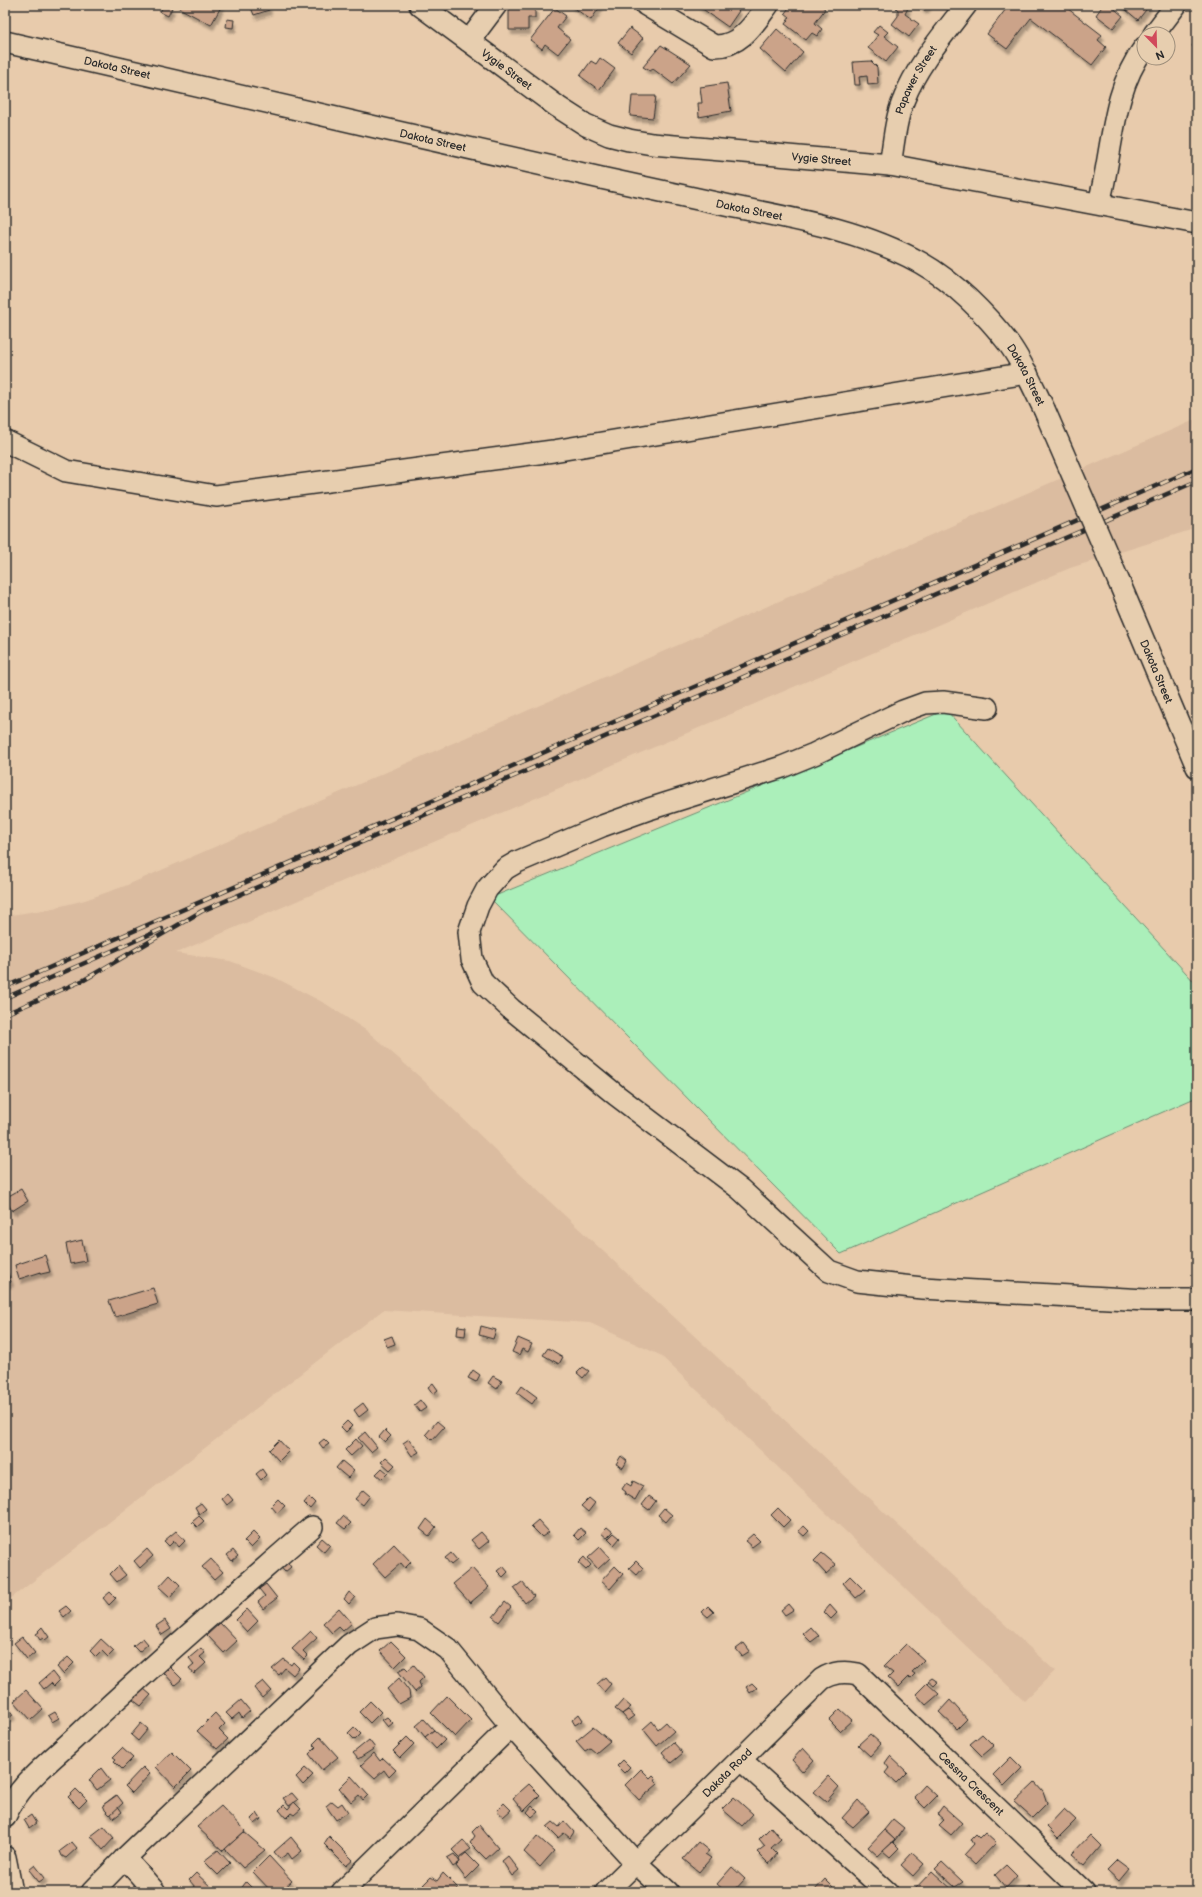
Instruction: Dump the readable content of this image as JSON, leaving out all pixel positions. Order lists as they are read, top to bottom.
{
  "streets": {
    "street": [
      "Dakota Street",
      "Vygie Street",
      "Papawer Street",
      "Dakota Road",
      "Cessna Crescent"
    ]
  },
  "crossings": [
    ["Vygie Street", "Papawer Street"],
    ["Dakota Road", "Cessna Crescent"]
  ],
  "north": "bottom right"
}
